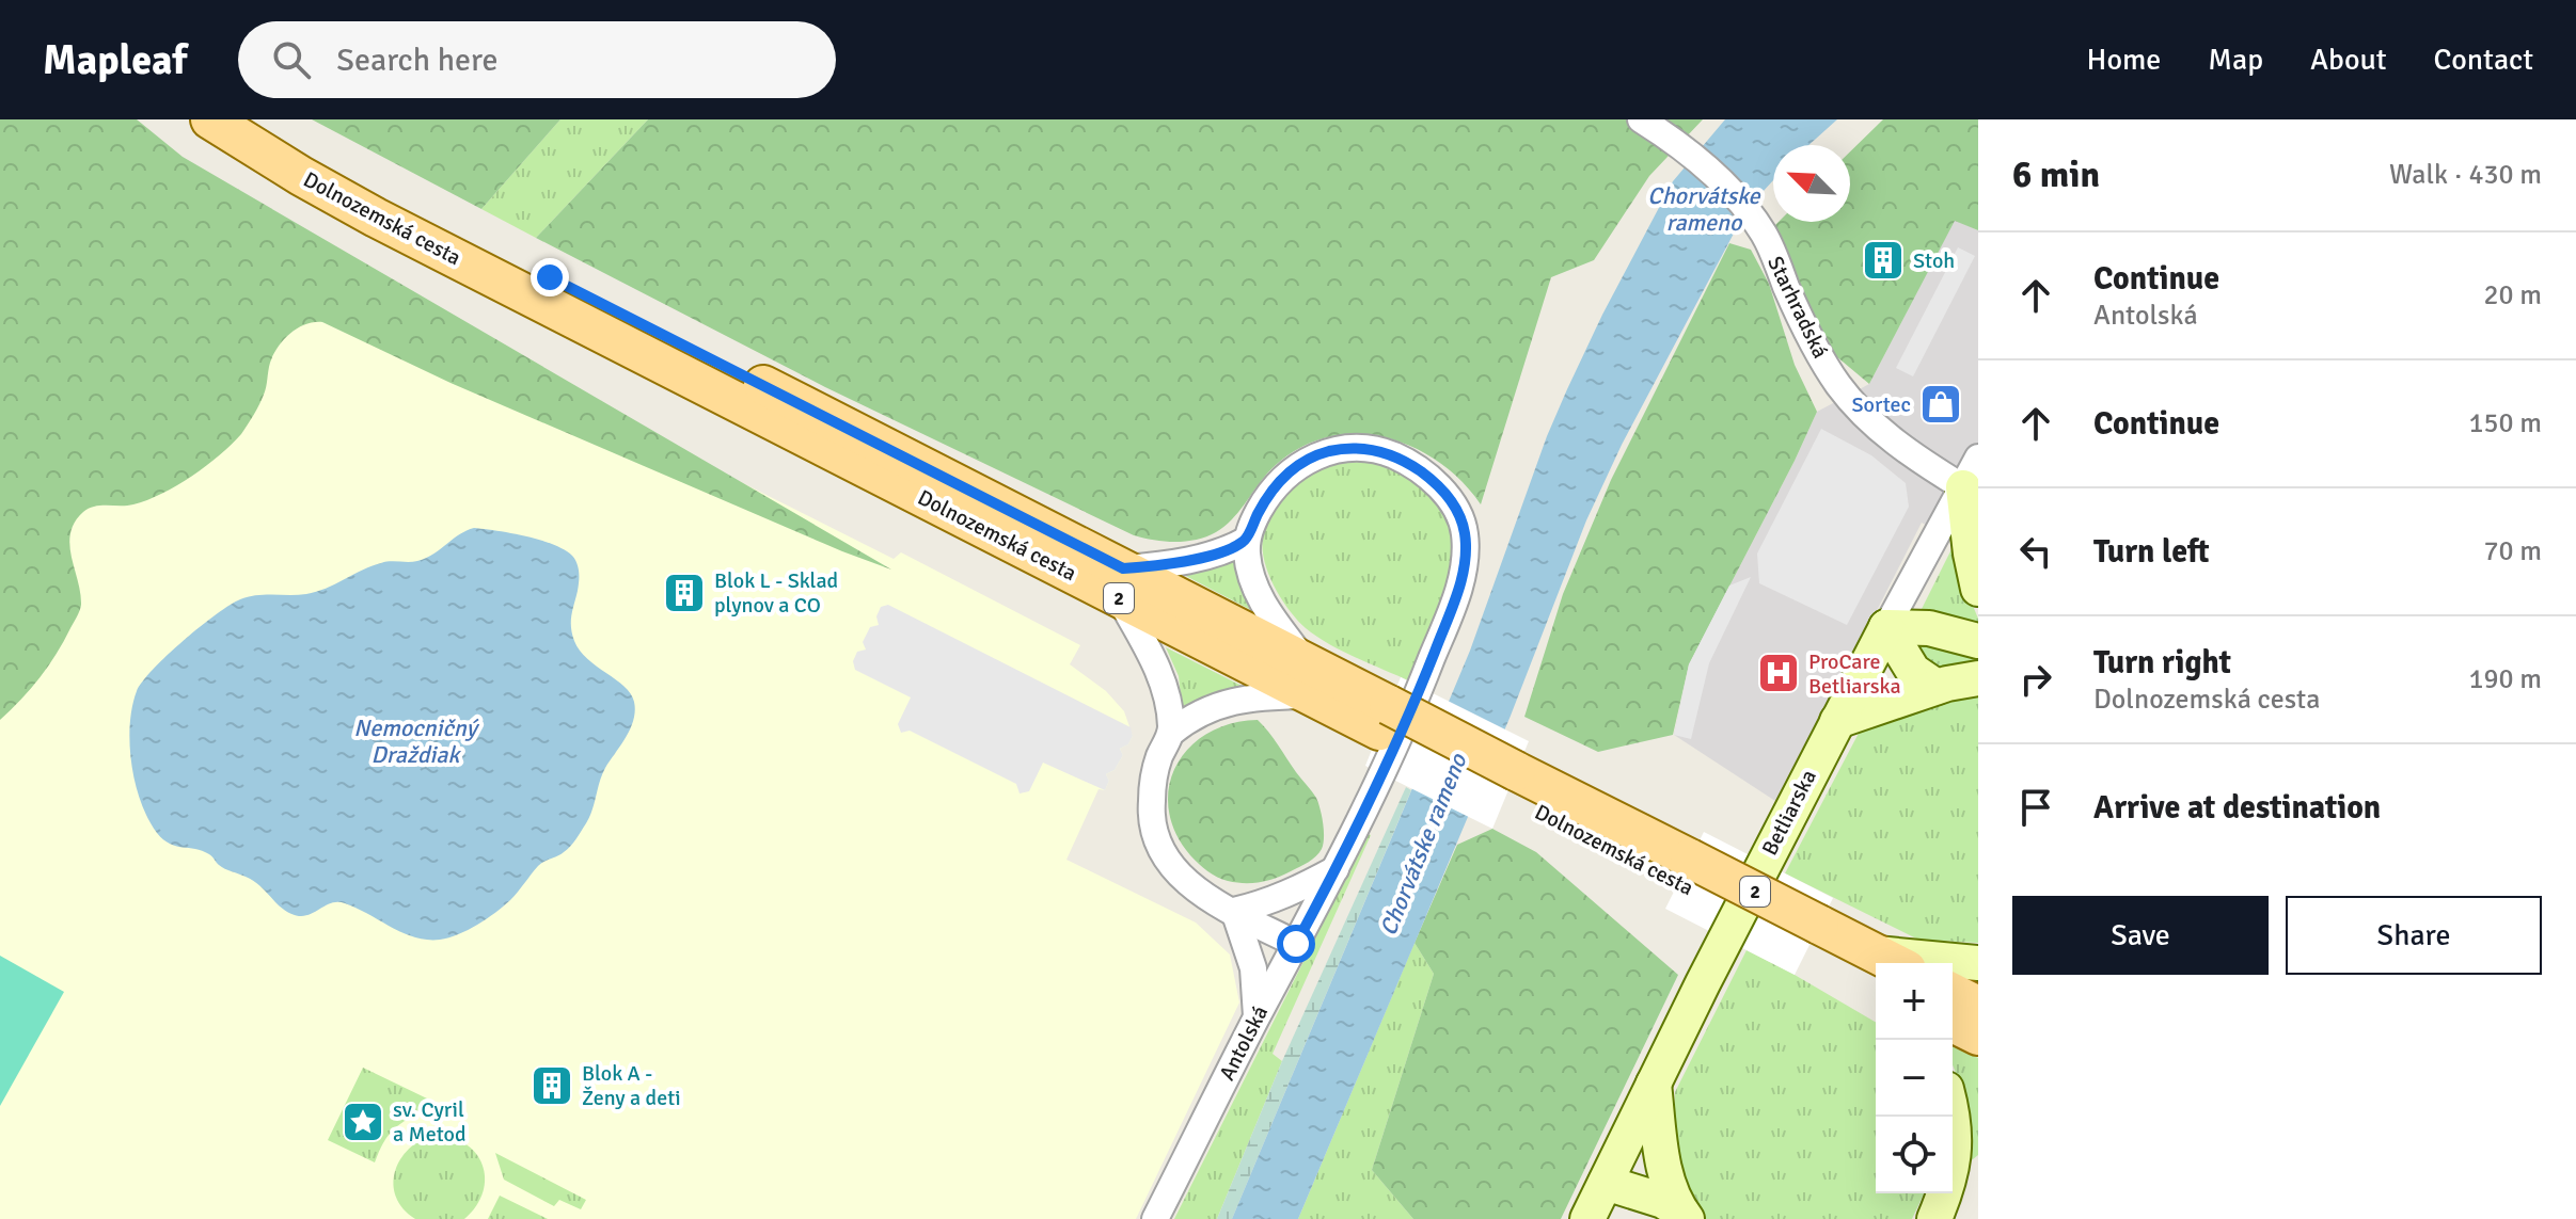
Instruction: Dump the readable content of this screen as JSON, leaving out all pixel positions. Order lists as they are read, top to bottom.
{
  "streets": {
    "main road": ["Dolnozemská cesta", "2"],
    "street": ["Starhradská", "Betliarska", "Antolská"]
  },
  "crossings": [
    ["Starhradská", "Betliarska"]
  ],
  "water": ["Chorvátske rameno", "Nemocničný Draždiak"],
  "places": {
    "building": ["Stoh", "Blok L - Sklad plynov a CO", "Blok A - Ženy a deti"],
    "shop": ["Sortec"],
    "hospital": ["ProCare Betliarska"],
    "place": ["sv. Cyril a Metod"]
  },
  "north": "top left",
  "page": {
    "header": "Mapleaf",
    "search": "Search here",
    "nav": [
      "Home",
      "Map",
      "About",
      "Contact"
    ],
    "heading": ["6 min", "Walk · 430 m"],
    "list": [
      ["Continue", "Antolská", "20 m"],
      ["Continue", "150 m"],
      ["Turn left", "70 m"],
      ["Turn right", "Dolnozemská cesta", "190 m"],
      "Arrive at destination"
    ],
    "buttons": ["Save", "Share"],
    "map_buttons": ["+", "−"]
  }
}
